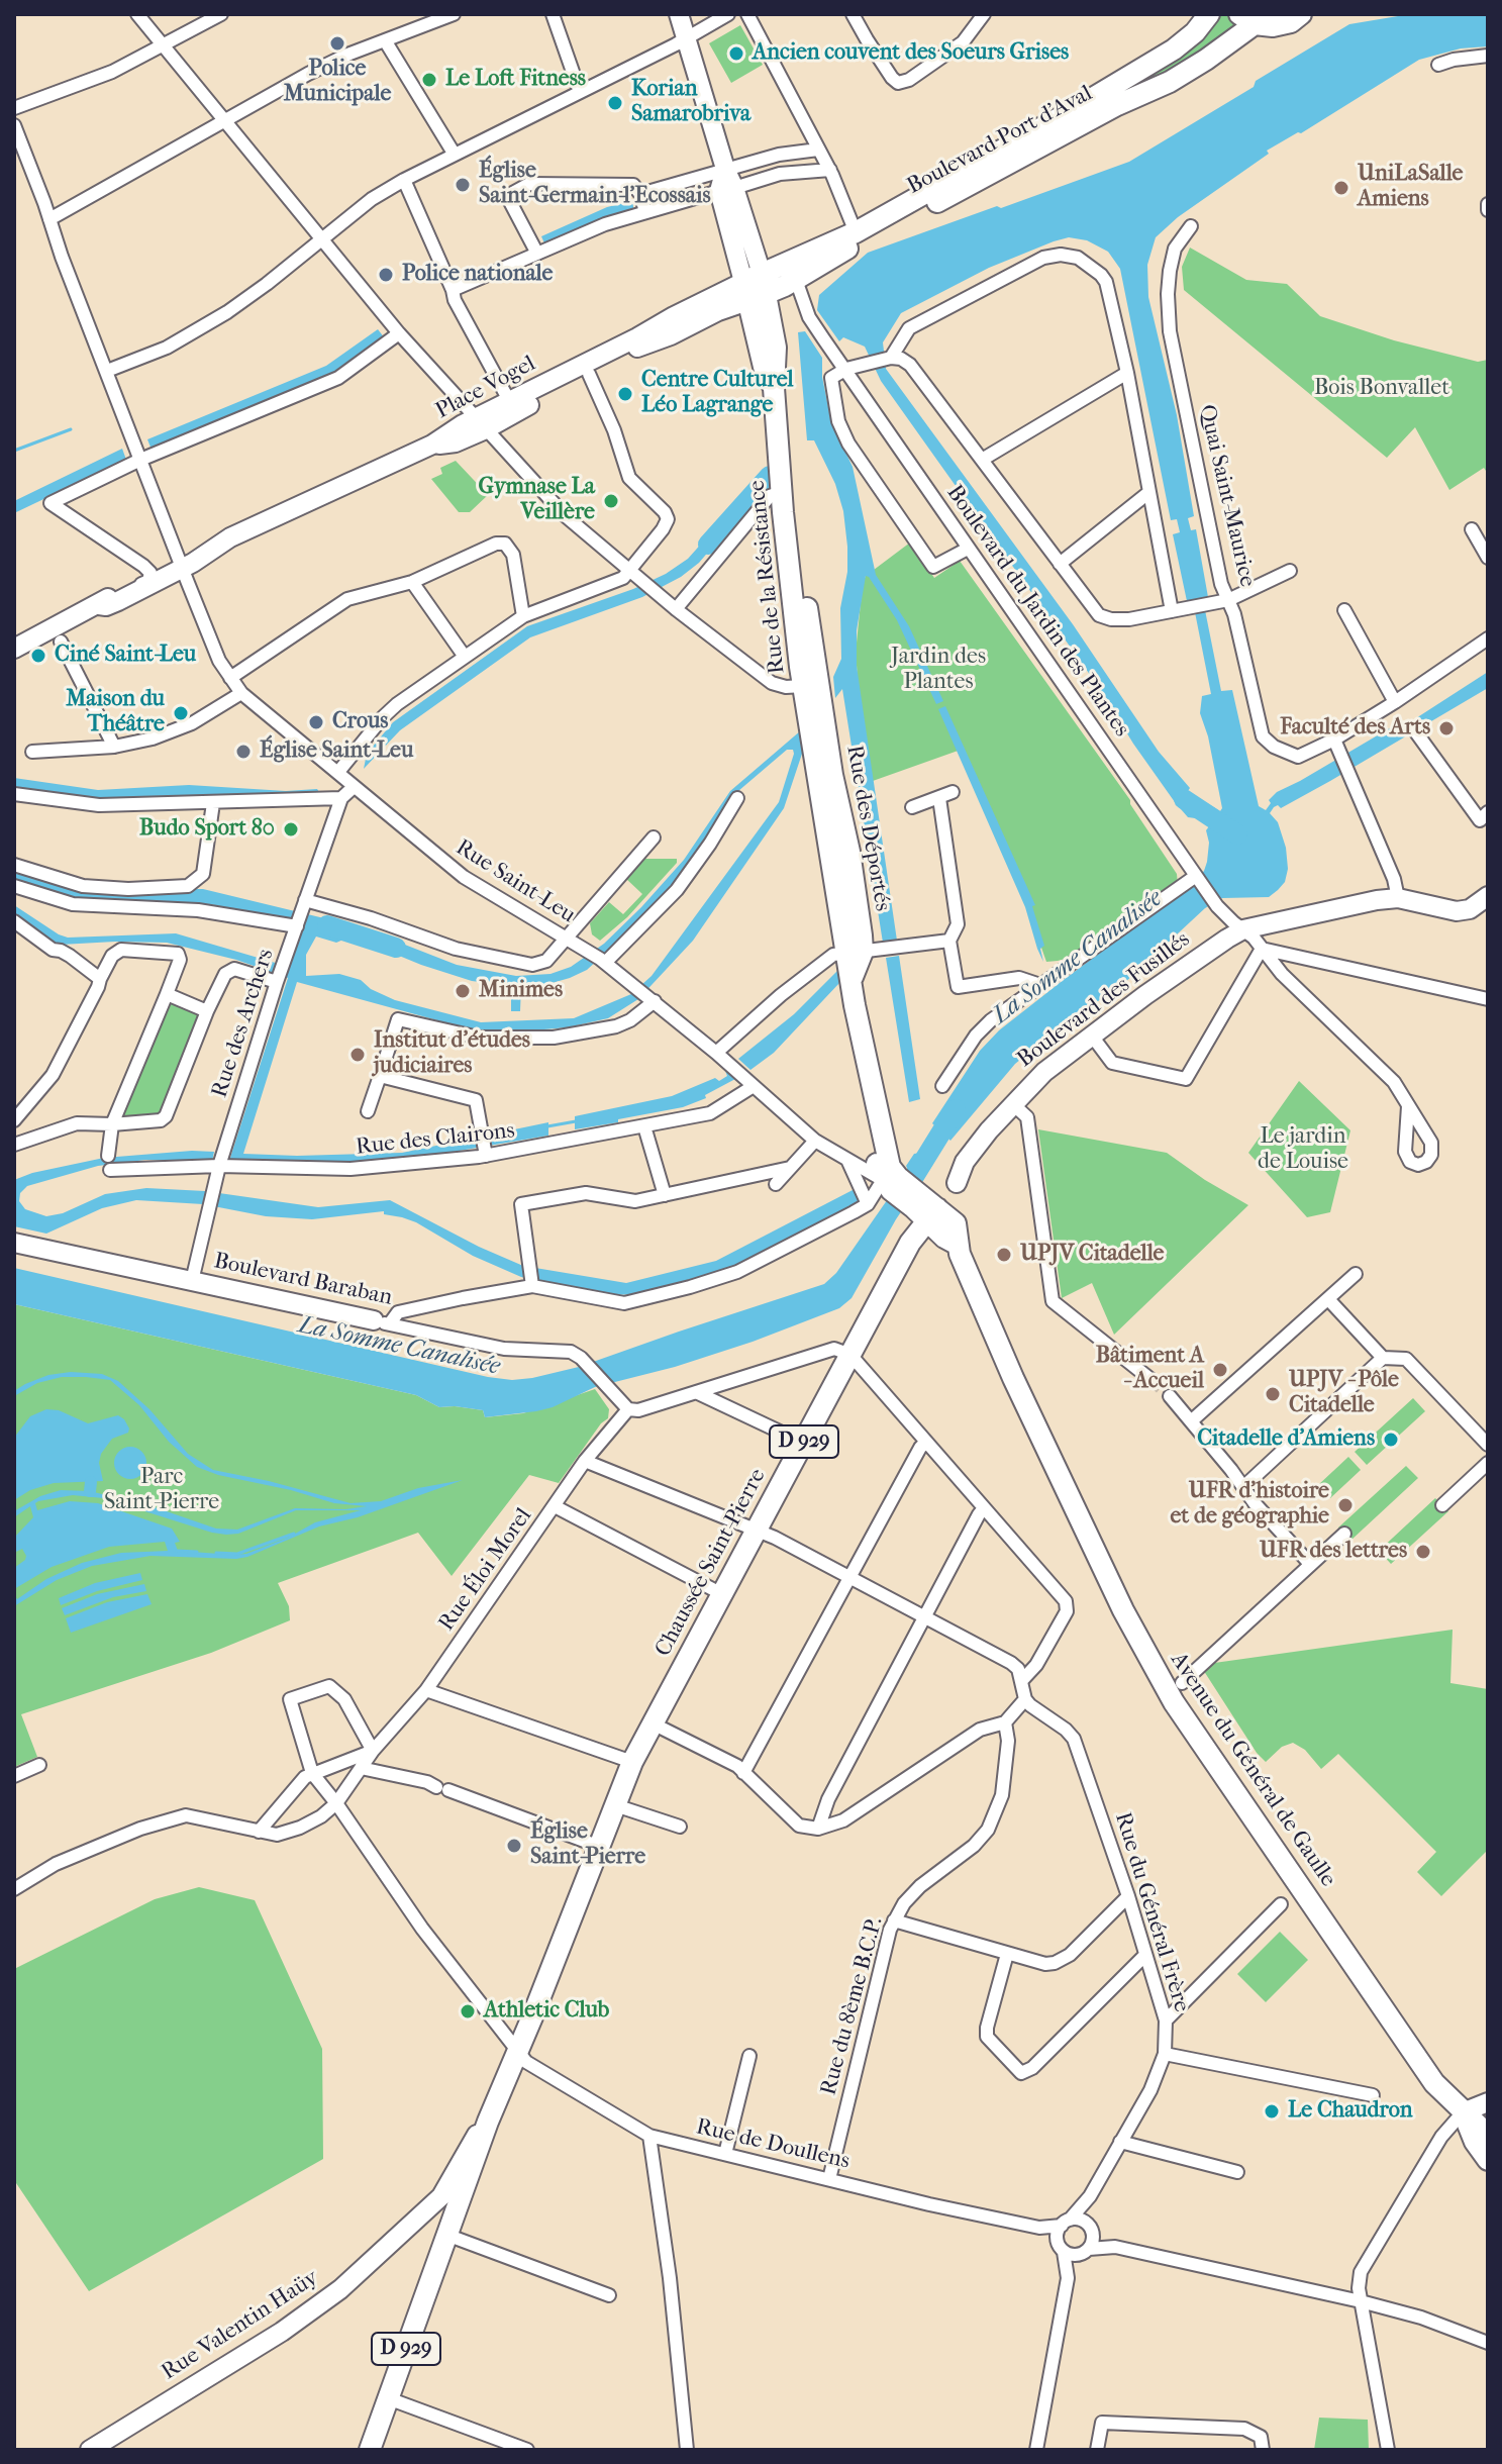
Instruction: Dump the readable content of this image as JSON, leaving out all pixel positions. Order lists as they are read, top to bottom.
{
  "streets": {
    "main road": [
      "Boulevard Port d'Aval",
      "Rue de la Résistance",
      "Rue des Déportés",
      "D 929",
      "Chaussée Saint-Pierre",
      "Avenue du Général de Gaulle"
    ],
    "street": [
      "Place Vogel",
      "Quai Saint-Maurice",
      "Boulevard du Jardin des Plantes",
      "Rue Saint-Leu",
      "Boulevard des Fusillés",
      "Rue des Archers",
      "Rue des Clairons",
      "Boulevard Baraban",
      "Rue Éloi Morel",
      "Rue du Général Frère",
      "Rue du 8ème B.C.P.",
      "Rue de Doullens",
      "Rue Valentin Haüy"
    ]
  },
  "crossings": [
    ["Boulevard Port d'Aval", "Place Vogel"],
    ["Boulevard Port d'Aval", "Rue de la Résistance"],
    ["Boulevard Port d'Aval", "Boulevard du Jardin des Plantes"],
    ["Place Vogel", "Rue de la Résistance"],
    ["Place Vogel", "Rue Saint-Leu"],
    ["Rue de la Résistance", "Rue des Déportés"],
    ["Boulevard du Jardin des Plantes", "Boulevard des Fusillés"],
    ["Rue des Déportés", "Rue Saint-Leu"],
    ["Rue Saint-Leu", "Rue des Archers"],
    ["Rue Saint-Leu", "Rue des Clairons"],
    ["Boulevard des Fusillés", "Chaussée Saint-Pierre"],
    ["Boulevard des Fusillés", "Avenue du Général de Gaulle"],
    ["Rue des Archers", "Rue des Clairons"],
    ["Rue des Archers", "Boulevard Baraban"],
    ["Boulevard Baraban", "Rue Éloi Morel"],
    ["D 929", "Chaussée Saint-Pierre"],
    ["D 929", "Rue Valentin Haüy"],
    ["Chaussée Saint-Pierre", "Avenue du Général de Gaulle"],
    ["Chaussée Saint-Pierre", "Rue de Doullens"],
    ["Rue Éloi Morel", "Rue de Doullens"],
    ["Rue du Général Frère", "Rue de Doullens"],
    ["Rue du 8ème B.C.P.", "Rue de Doullens"]
  ],
  "water": ["La Somme Canalisée"],
  "parks": [
    "Bois Bonvallet",
    "Jardin des Plantes",
    "Le jardin de Louise",
    "Parc Saint-Pierre"
  ],
  "places": [
    "Police Municipale",
    "Ancien couvent des Soeurs Grises",
    "Le Loft Fitness",
    "Korian Samarobriva",
    "Église Saint-Germain-l'Ecossais",
    "UniLaSalle Amiens",
    "Police nationale",
    "Centre Culturel Léo Lagrange",
    "Gymnase La Veillère",
    "Ciné Saint-Leu",
    "Maison du Théâtre",
    "Crous",
    "Faculté des Arts",
    "Église Saint-Leu",
    "Budo Sport 80",
    "Minimes",
    "Institut d'études judiciaires",
    "UPJV Citadelle",
    "Bâtiment A - Accueil",
    "UPJV - Pôle Citadelle",
    "Citadelle d'Amiens",
    "UFR d'histoire et de géographie",
    "UFR des lettres",
    "Église Saint-Pierre",
    "Athletic Club",
    "Le Chaudron"
  ]
}
